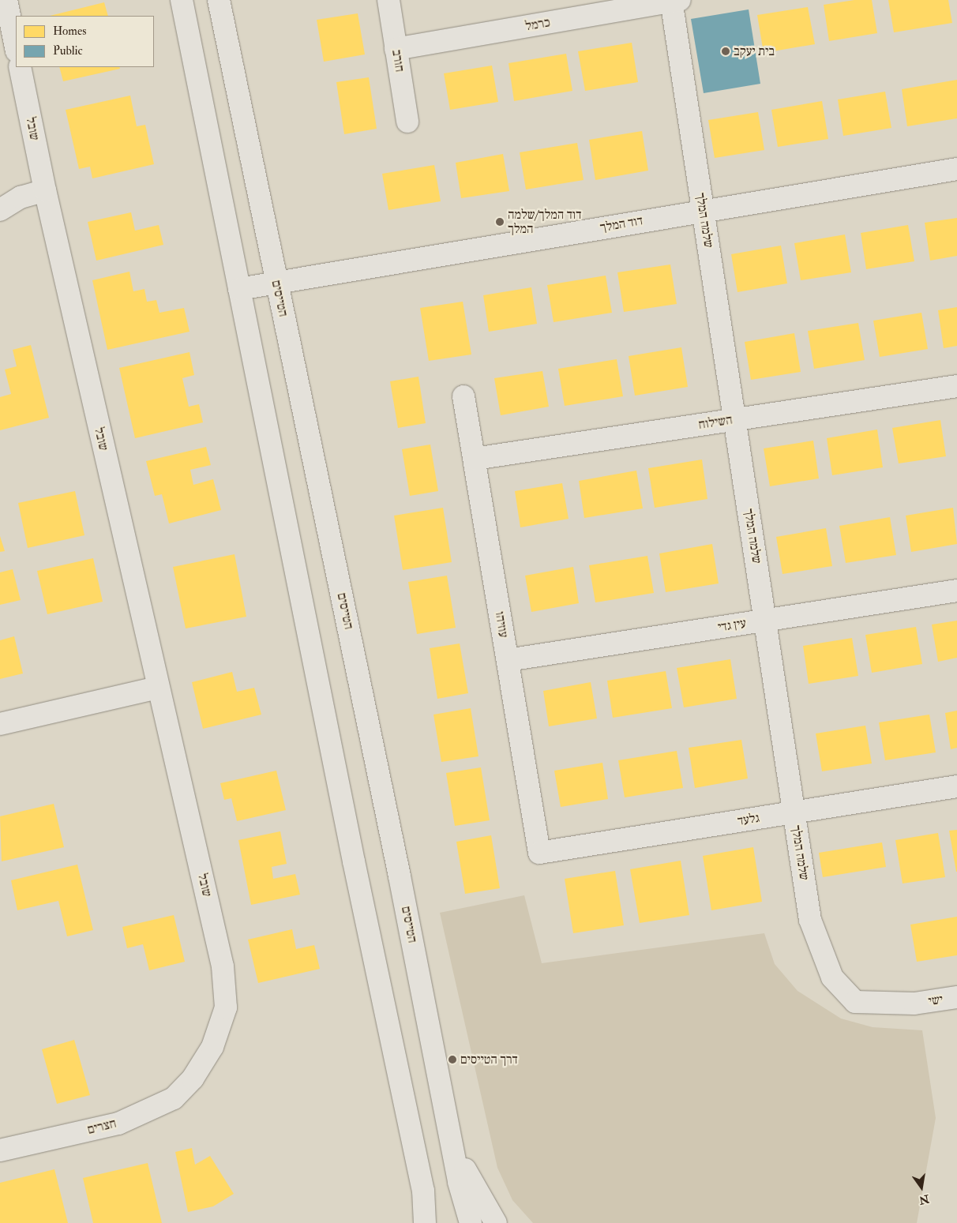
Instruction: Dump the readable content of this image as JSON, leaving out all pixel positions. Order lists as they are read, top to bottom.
{
  "streets": {
    "street": [
      "כרמל",
      "חורב",
      "שובל",
      "שלמה המלך",
      "דוד המלך",
      "הטייסים",
      "השילוח",
      "עוזיהו",
      "עין גדי",
      "גלעד",
      "ישי",
      "חצרים"
    ]
  },
  "crossings": [
    ["כרמל", "חורב"],
    ["כרמל", "שלמה המלך"],
    ["שובל", "חצרים"],
    ["שלמה המלך", "דוד המלך"],
    ["שלמה המלך", "השילוח"],
    ["שלמה המלך", "עין גדי"],
    ["שלמה המלך", "גלעד"],
    ["שלמה המלך", "ישי"],
    ["דוד המלך", "הטייסים"],
    ["השילוח", "עוזיהו"],
    ["עוזיהו", "עין גדי"],
    ["עוזיהו", "גלעד"]
  ],
  "places": ["בית יעקב", "דוד המלך/שלמה המלך", "דרך הטייסים"],
  "legend": ["Homes", "Public"],
  "north": "bottom"
}
